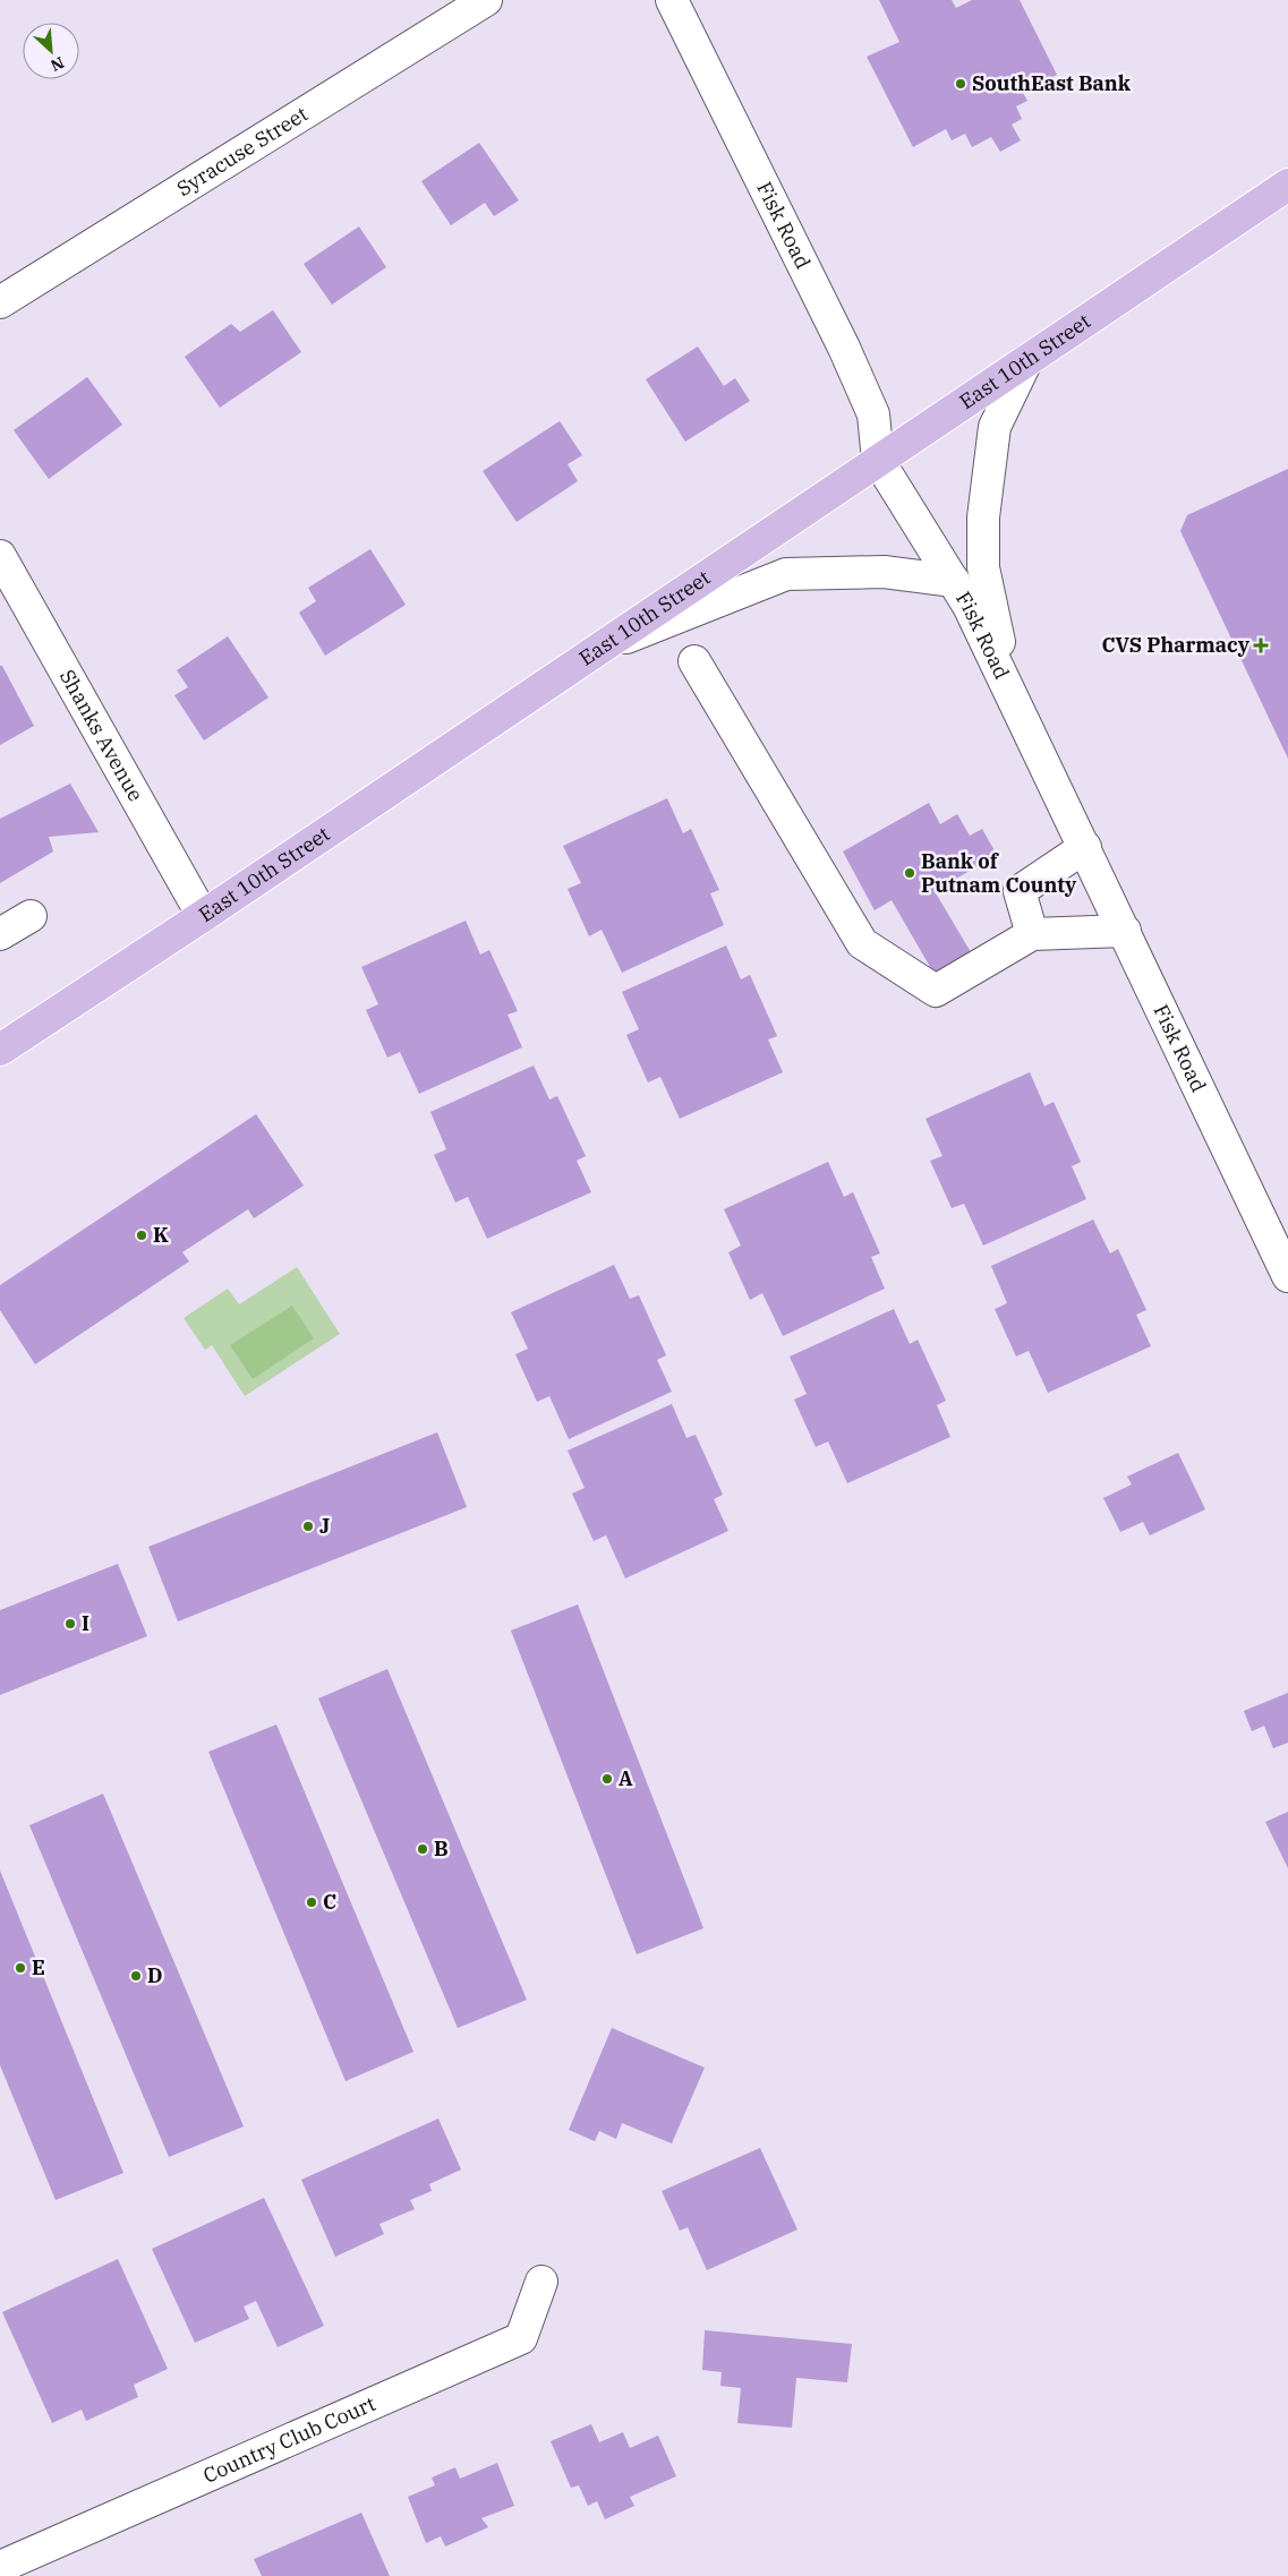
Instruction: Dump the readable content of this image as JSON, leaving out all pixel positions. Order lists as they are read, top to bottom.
{
  "streets": {
    "main road": ["East 10th Street"],
    "street": [
      "Syracuse Street",
      "Fisk Road",
      "Shanks Avenue",
      "Country Club Court"
    ]
  },
  "crossings": [
    ["Fisk Road", "East 10th Street"],
    ["East 10th Street", "Shanks Avenue"]
  ],
  "places": {
    "other": [
      "SouthEast Bank",
      "Bank of Putnam County",
      "K",
      "J",
      "I",
      "A",
      "B",
      "C",
      "E",
      "D"
    ],
    "health": ["CVS Pharmacy"]
  },
  "north": "bottom right"
}
